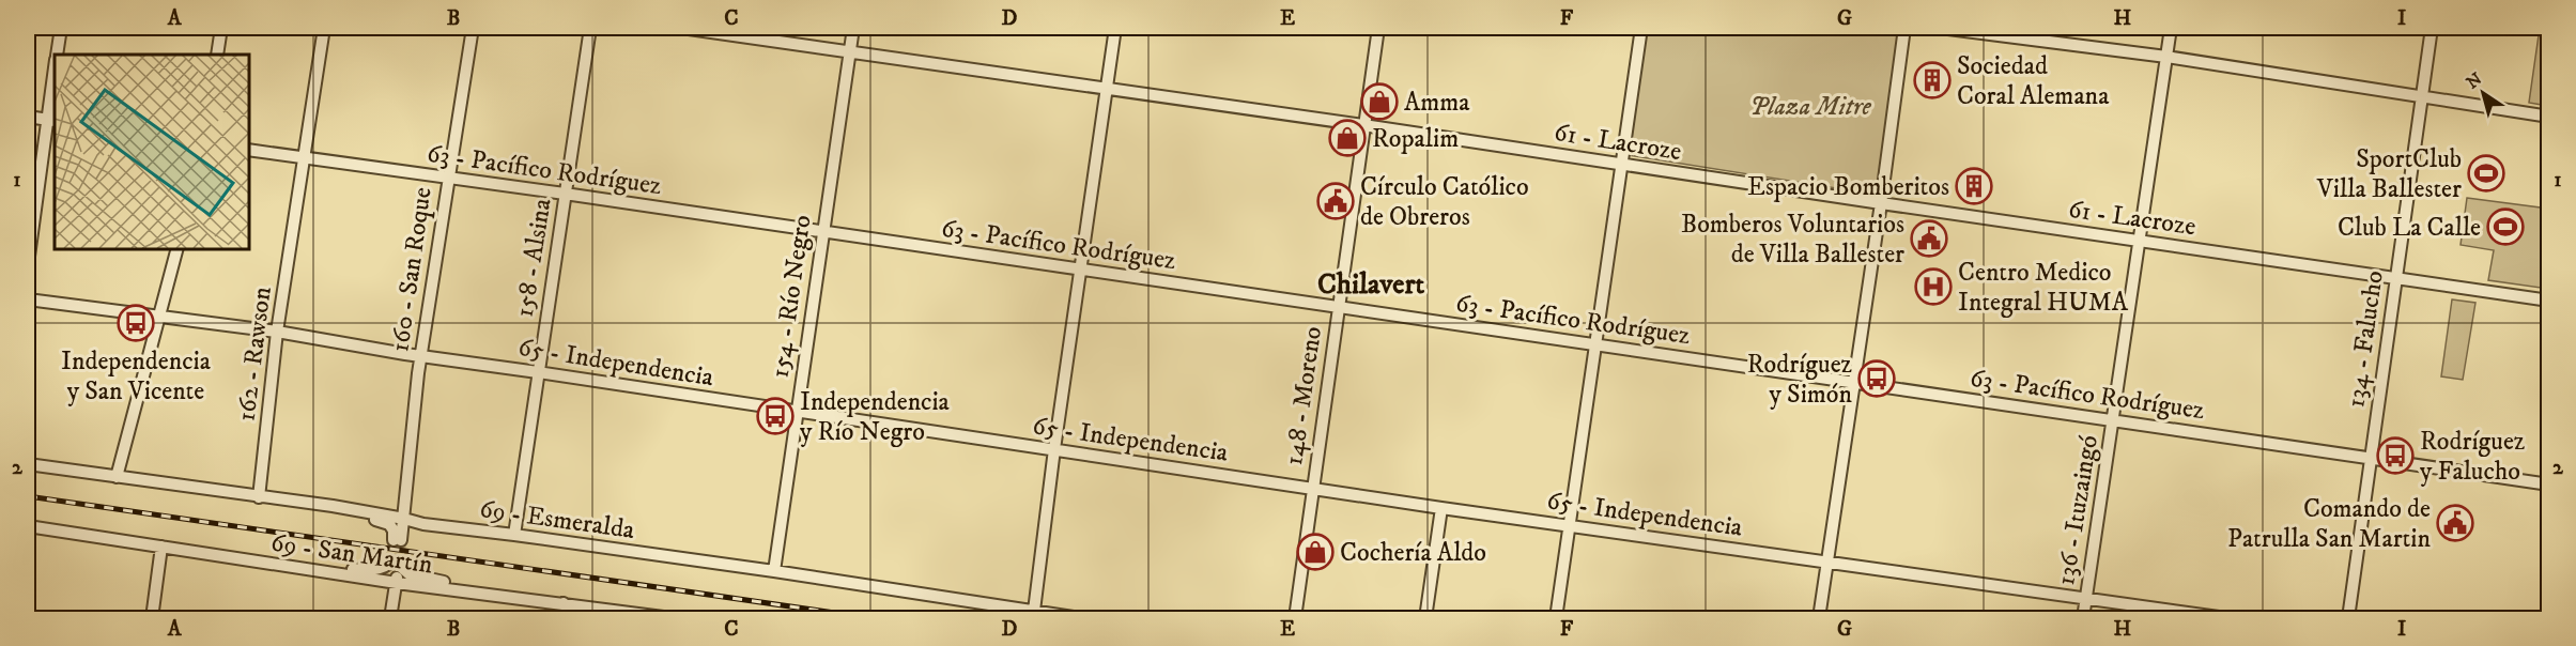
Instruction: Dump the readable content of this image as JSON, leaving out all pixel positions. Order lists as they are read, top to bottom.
{
  "streets": {
    "street": [
      "61 - Lacroze",
      "63 - Pacífico Rodríguez",
      "158 - Alsina",
      "160 - San Roque",
      "154 - Río Negro",
      "134 - Falucho",
      "162 - Rawson",
      "65 - Independencia",
      "148 - Moreno",
      "136 - Ituzaingó",
      "69 - Esmeralda",
      "69 - San Martín"
    ]
  },
  "crossings": [
    ["61 - Lacroze", "154 - Río Negro"],
    ["61 - Lacroze", "134 - Falucho"],
    ["61 - Lacroze", "148 - Moreno"],
    ["61 - Lacroze", "136 - Ituzaingó"],
    ["63 - Pacífico Rodríguez", "158 - Alsina"],
    ["63 - Pacífico Rodríguez", "160 - San Roque"],
    ["63 - Pacífico Rodríguez", "154 - Río Negro"],
    ["63 - Pacífico Rodríguez", "134 - Falucho"],
    ["63 - Pacífico Rodríguez", "162 - Rawson"],
    ["63 - Pacífico Rodríguez", "148 - Moreno"],
    ["63 - Pacífico Rodríguez", "136 - Ituzaingó"],
    ["158 - Alsina", "65 - Independencia"],
    ["158 - Alsina", "69 - Esmeralda"],
    ["160 - San Roque", "65 - Independencia"],
    ["160 - San Roque", "69 - Esmeralda"],
    ["154 - Río Negro", "65 - Independencia"],
    ["154 - Río Negro", "69 - Esmeralda"],
    ["162 - Rawson", "65 - Independencia"],
    ["162 - Rawson", "69 - Esmeralda"],
    ["65 - Independencia", "148 - Moreno"],
    ["65 - Independencia", "136 - Ituzaingó"]
  ],
  "districts": ["Chilavert"],
  "parks": ["Plaza Mitre"],
  "places": {
    "building": ["Sociedad Coral Alemana", "Espacio Bomberitos"],
    "shop": ["Amma", "Ropalim", "Cochería Aldo"],
    "sports": ["SportClub Villa Ballester", "Club La Calle"],
    "public building": ["Círculo Católico de Obreros", "Bomberos Voluntarios de Villa Ballester", "Comando de Patrulla San Martin"],
    "hospital": ["Centro Medico Integral HUMA"],
    "bus stop": [
      "Independencia y San Vicente",
      "Rodríguez y Simón",
      "Independencia y Río Negro",
      "Rodríguez y Falucho"
    ]
  },
  "north": "top left",
  "grid": {
    "columns": [
      "A",
      "B",
      "C",
      "D",
      "E",
      "F",
      "G",
      "H",
      "I"
    ],
    "rows": ["1", "2"]
  }
}
